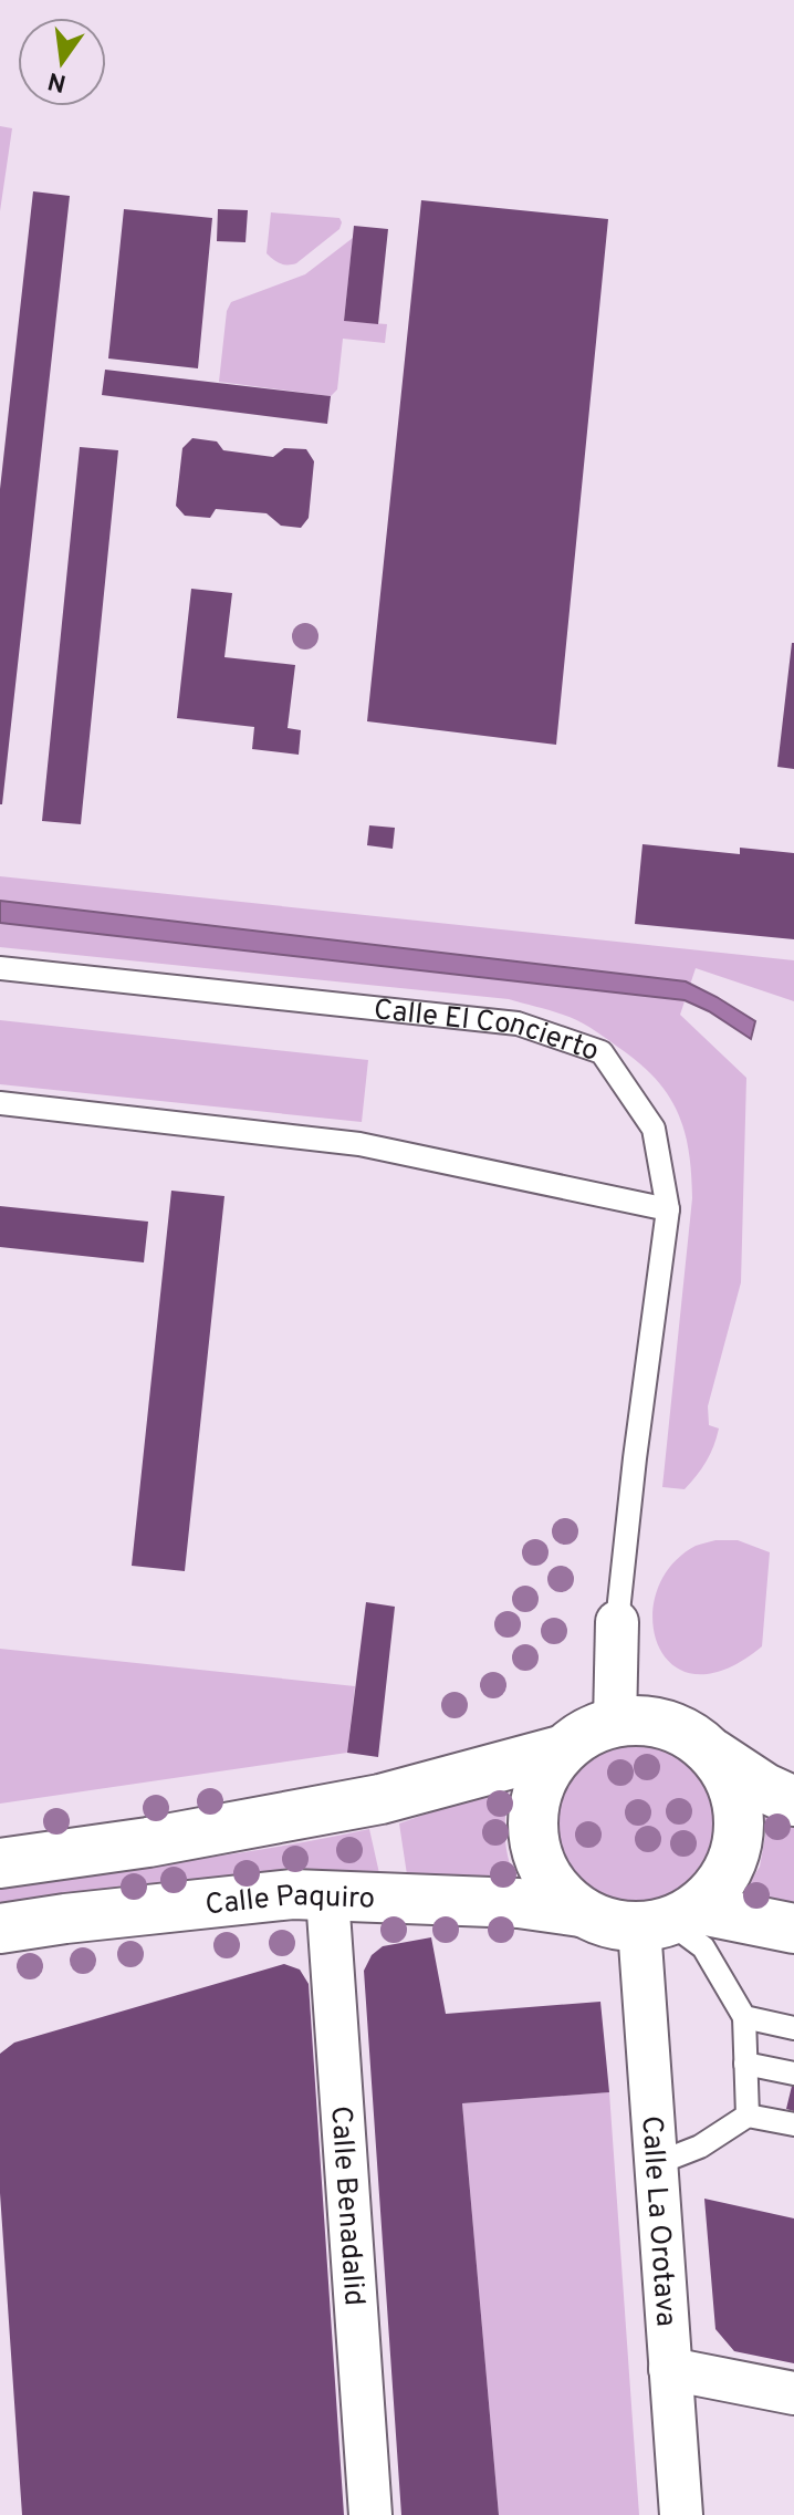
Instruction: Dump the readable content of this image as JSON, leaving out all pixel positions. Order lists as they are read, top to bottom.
{
  "streets": {
    "main road": ["Calle Paquiro"],
    "street": ["Calle El Concierto", "Calle Benadalid", "Calle La Orotava"]
  },
  "crossings": [
    ["Calle El Concierto", "Calle Paquiro"],
    ["Calle El Concierto", "Calle La Orotava"],
    ["Calle Paquiro", "Calle Benadalid"],
    ["Calle Paquiro", "Calle La Orotava"]
  ],
  "north": "bottom"
}
